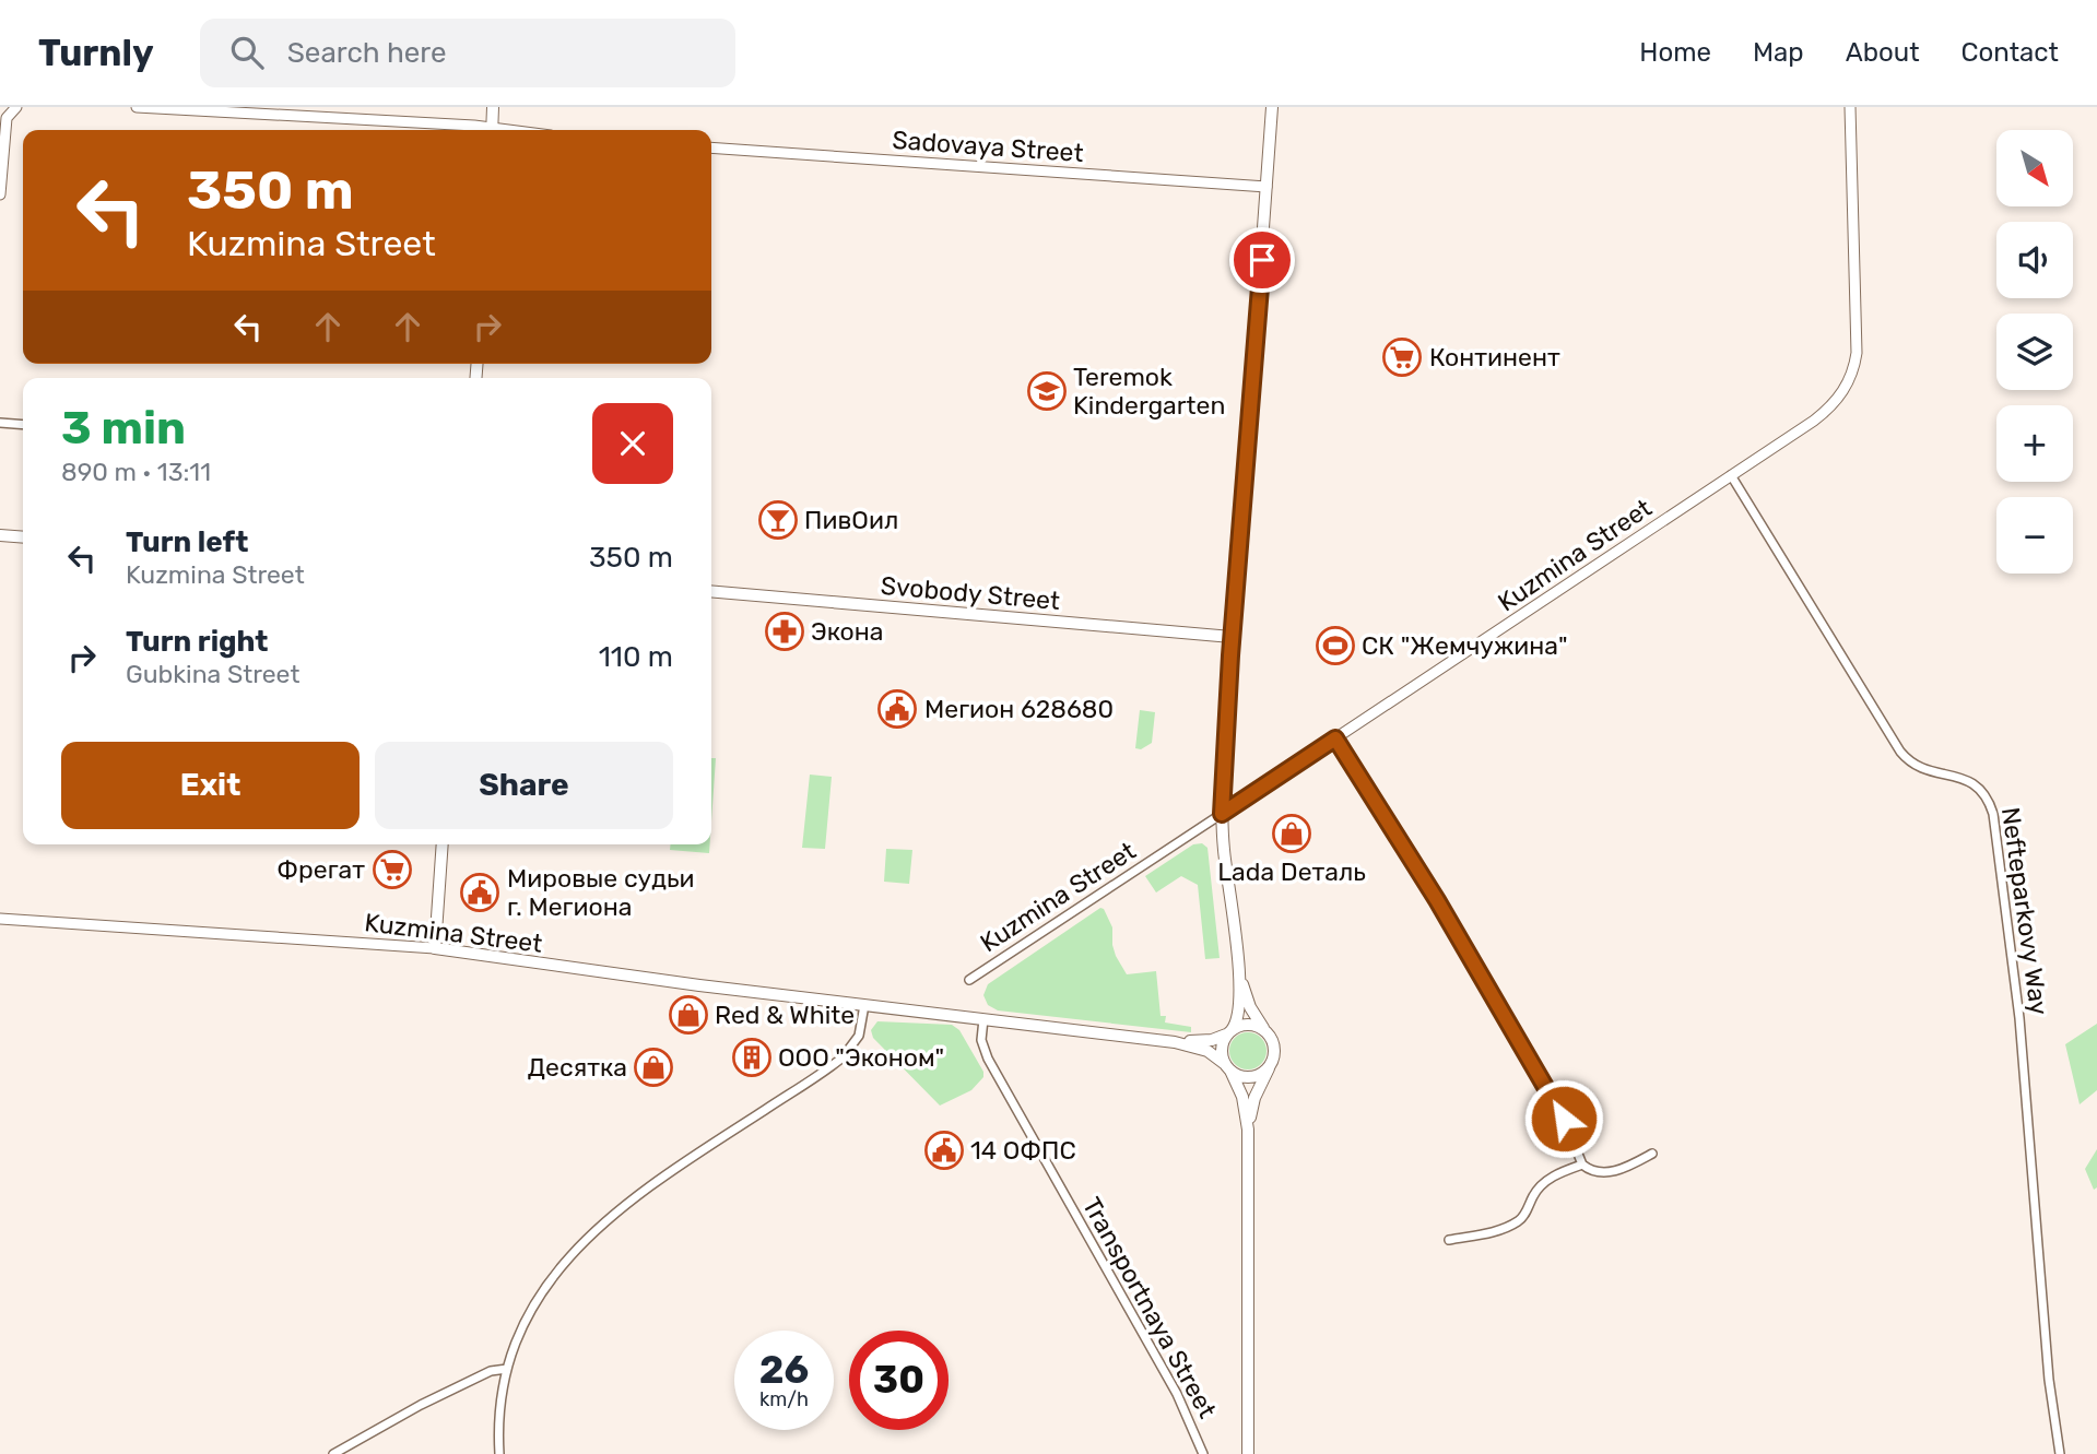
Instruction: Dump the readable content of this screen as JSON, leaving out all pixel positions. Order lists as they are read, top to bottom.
{
  "streets": {
    "main road": ["Kuzmina Street", "Svobody Street", "Transportnaya Street"],
    "street": ["Sadovaya Street", "Nefteparkovy Way"]
  },
  "crossings": [
    ["Kuzmina Street", "Nefteparkovy Way"],
    ["Kuzmina Street", "Transportnaya Street"]
  ],
  "places": {
    "supermarket": ["Континент", "Фрегат"],
    "school or university": ["Teremok Kindergarten"],
    "bar": ["ПивОил"],
    "pharmacy": ["Экона"],
    "sports": ["СК \"Жемчужина\""],
    "public building": ["Мегион 628680", "Мировые судьи г. Мегиона", "14 ОФПС"],
    "shop": ["Lada Dеталь", "Red & White", "Десятка"],
    "building": ["ООО \"Эконом\""]
  },
  "north": "bottom right",
  "page": {
    "header": "Turnly",
    "search": "Search here",
    "nav": [
      "Home",
      "Map",
      "About",
      "Contact"
    ],
    "map_buttons": ["+", "−"],
    "turn": ["350 m", "Kuzmina Street"],
    "heading": ["3 min", "890 m · 13:11"],
    "list": [
      {
        "name": "Turn left",
        "note": "Kuzmina Street",
        "value": "350 m"
      },
      {
        "name": "Turn right",
        "note": "Gubkina Street",
        "value": "110 m"
      }
    ],
    "buttons": ["Exit", "Share"],
    "speed": "26 km/h",
    "limit": "30"
  }
}
